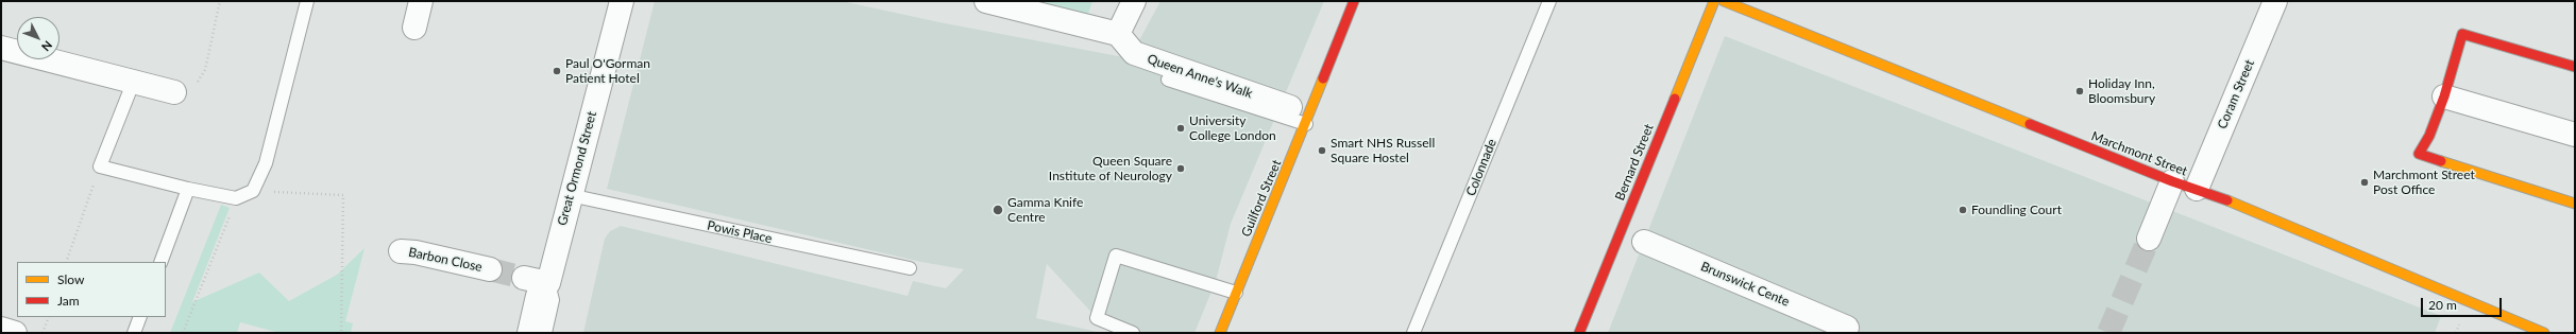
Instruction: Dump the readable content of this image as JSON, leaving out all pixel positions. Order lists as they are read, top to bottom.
{
  "streets": {
    "street": [
      "Queen Anne's Walk",
      "Coram Street",
      "Marchmont Street",
      "Bernard Street",
      "Great Ormond Street",
      "Guilford Street",
      "Barbon Close",
      "Brunswick Cente"
    ],
    "lane": ["Colonnade", "Powis Place"]
  },
  "crossings": [
    ["Coram Street", "Marchmont Street"],
    ["Great Ormond Street", "Powis Place"]
  ],
  "places": [
    "Paul O'Gorman Patient Hotel",
    "Holiday Inn, Bloomsbury",
    "University College London",
    "Smart NHS Russell Square Hostel",
    "Queen Square Institute of Neurology",
    "Marchmont Street Post Office",
    "Gamma Knife Centre",
    "Foundling Court"
  ],
  "legend": ["Slow", "Jam"],
  "scale_bar": "20 m",
  "north": "bottom right"
}
